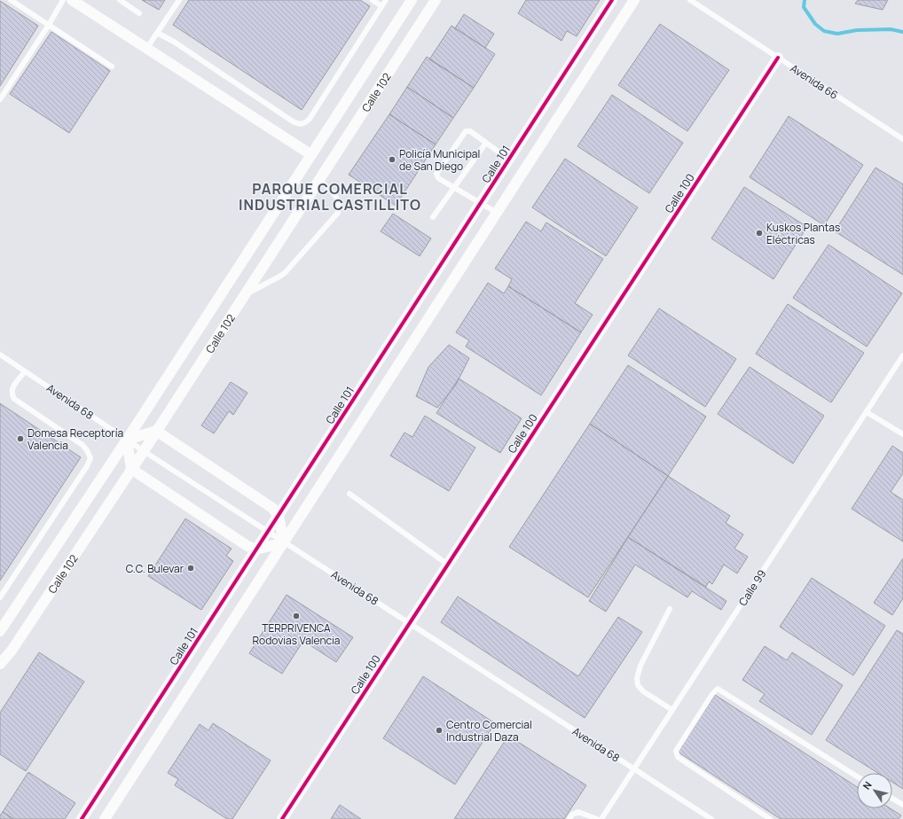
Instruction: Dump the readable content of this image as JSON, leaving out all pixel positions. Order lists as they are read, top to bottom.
{
  "streets": {
    "street": ["Calle 102", "Calle 101", "Calle 100"],
    "lane": ["Avenida 66", "Avenida 68", "Calle 99"]
  },
  "crossings": [
    ["Avenida 66", "Calle 100"],
    ["Calle 102", "Avenida 68"],
    ["Calle 101", "Avenida 68"],
    ["Calle 100", "Avenida 68"],
    ["Avenida 68", "Calle 99"]
  ],
  "districts": ["PARQUE COMERCIAL INDUSTRIAL CASTILLITO"],
  "places": [
    "Policía Municipal de San Diego",
    "Kuskos Plantas Eléctricas",
    "Domesa Receptoría Valencia",
    "C.C. Bulevar",
    "TERPRIVENCA Rodovias Valencia",
    "Centro Comercial Industrial Daza"
  ],
  "north": "top left"
}
